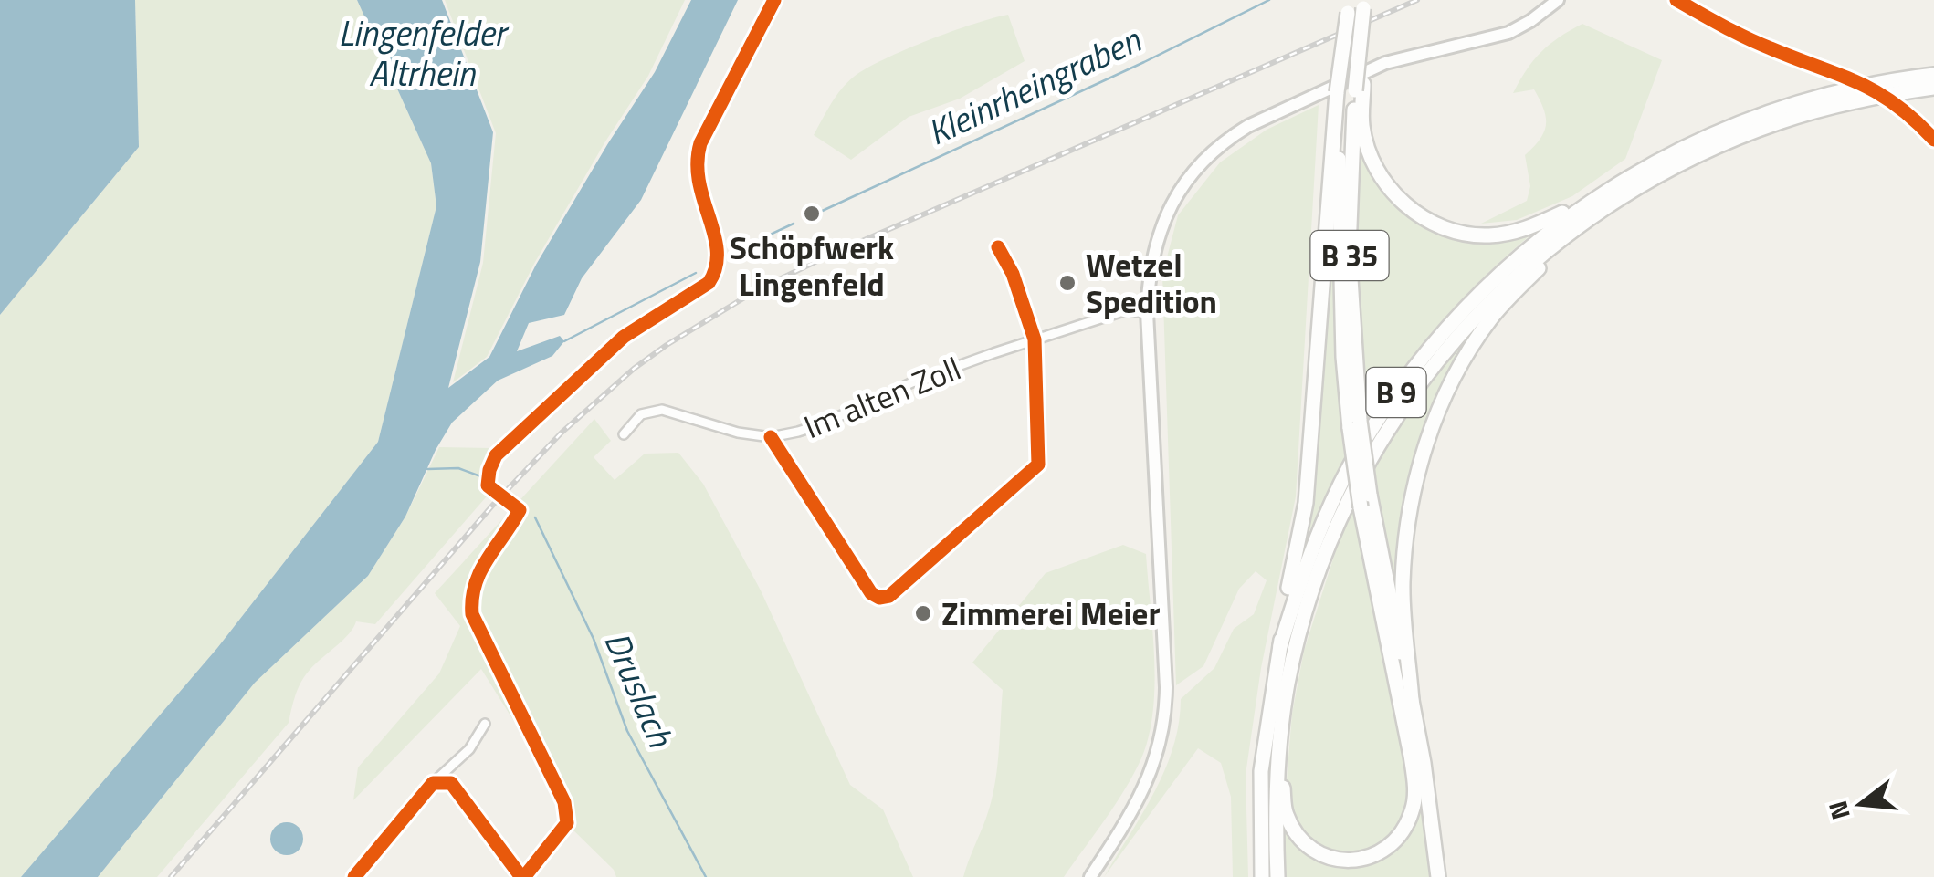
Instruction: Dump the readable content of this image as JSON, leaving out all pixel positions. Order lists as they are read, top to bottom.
{
  "streets": {
    "highway": ["B 35", "B 9"],
    "street": ["Im alten Zoll"]
  },
  "water": ["Lingenfelder Altrhein", "Kleinrheingraben", "Druslach"],
  "places": ["Schöpfwerk Lingenfeld", "Wetzel Spedition", "Zimmerei Meier"],
  "north": "left"
}
